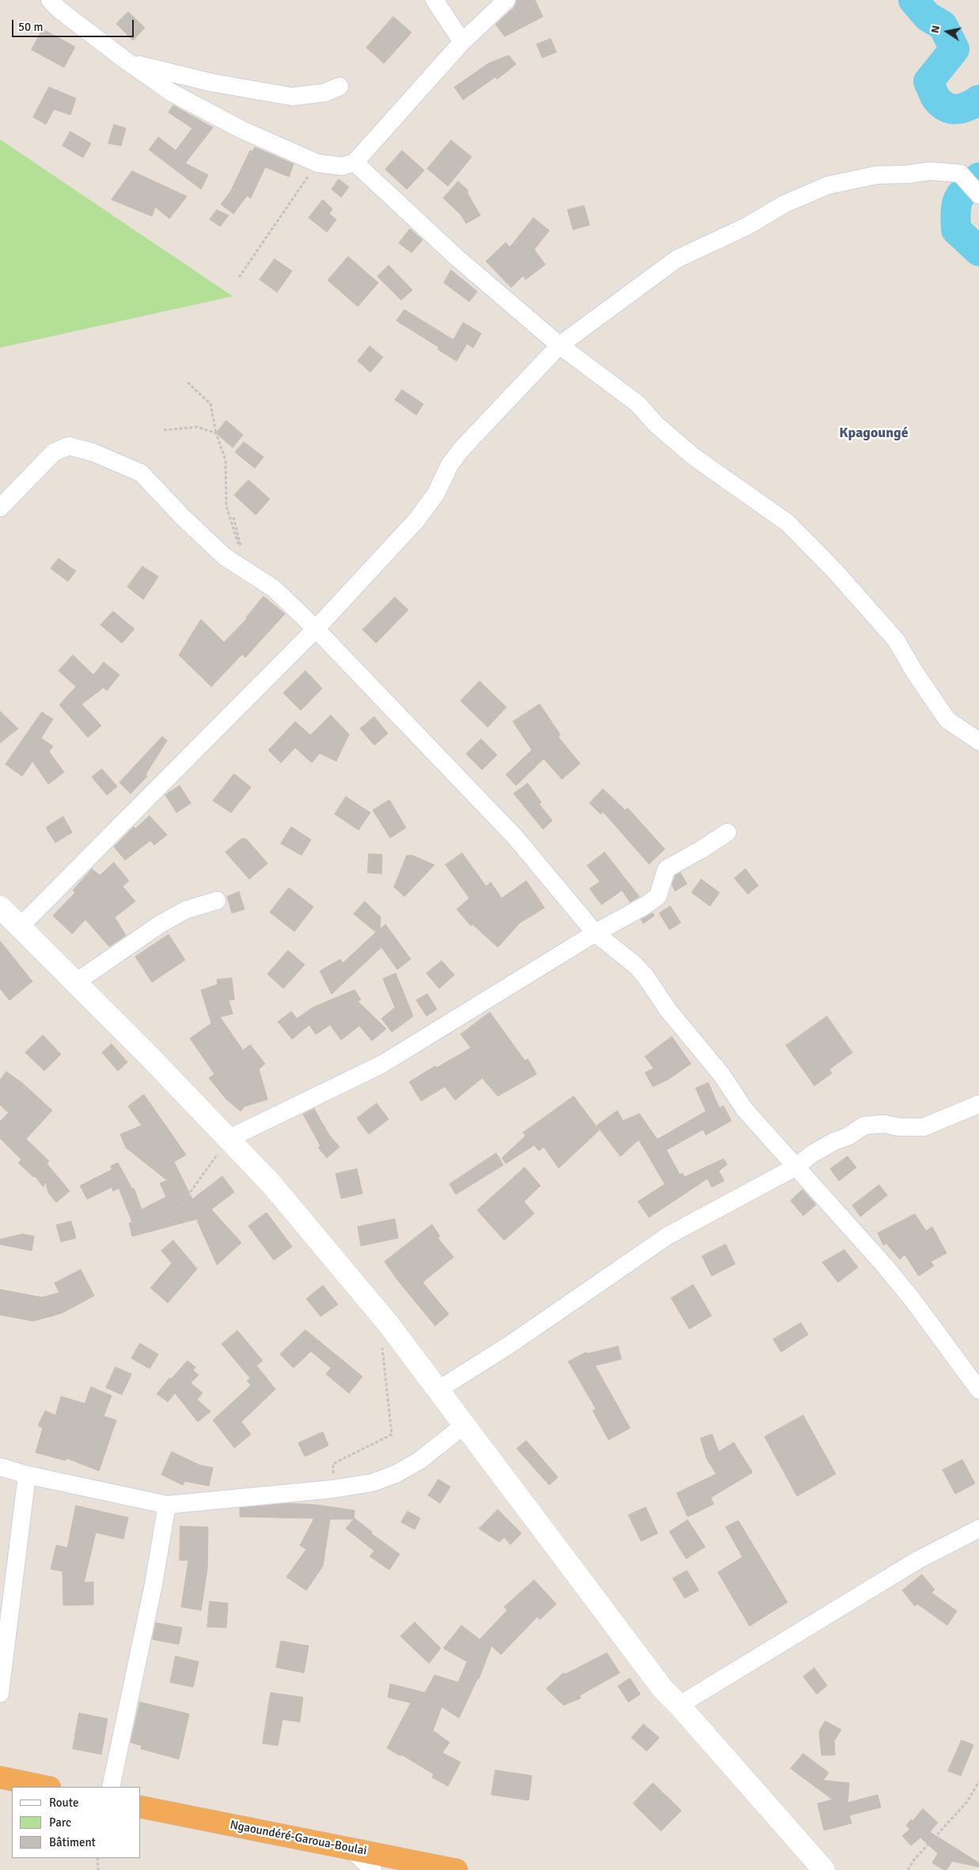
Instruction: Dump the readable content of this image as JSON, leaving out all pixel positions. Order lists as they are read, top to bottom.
{
  "streets": {
    "highway": ["Ngaoundéré-Garoua-Boulai"]
  },
  "districts": ["Kpagoungé"],
  "legend": ["Route", "Parc", "Bâtiment"],
  "scale_bar": "50 m",
  "north": "left"
}
